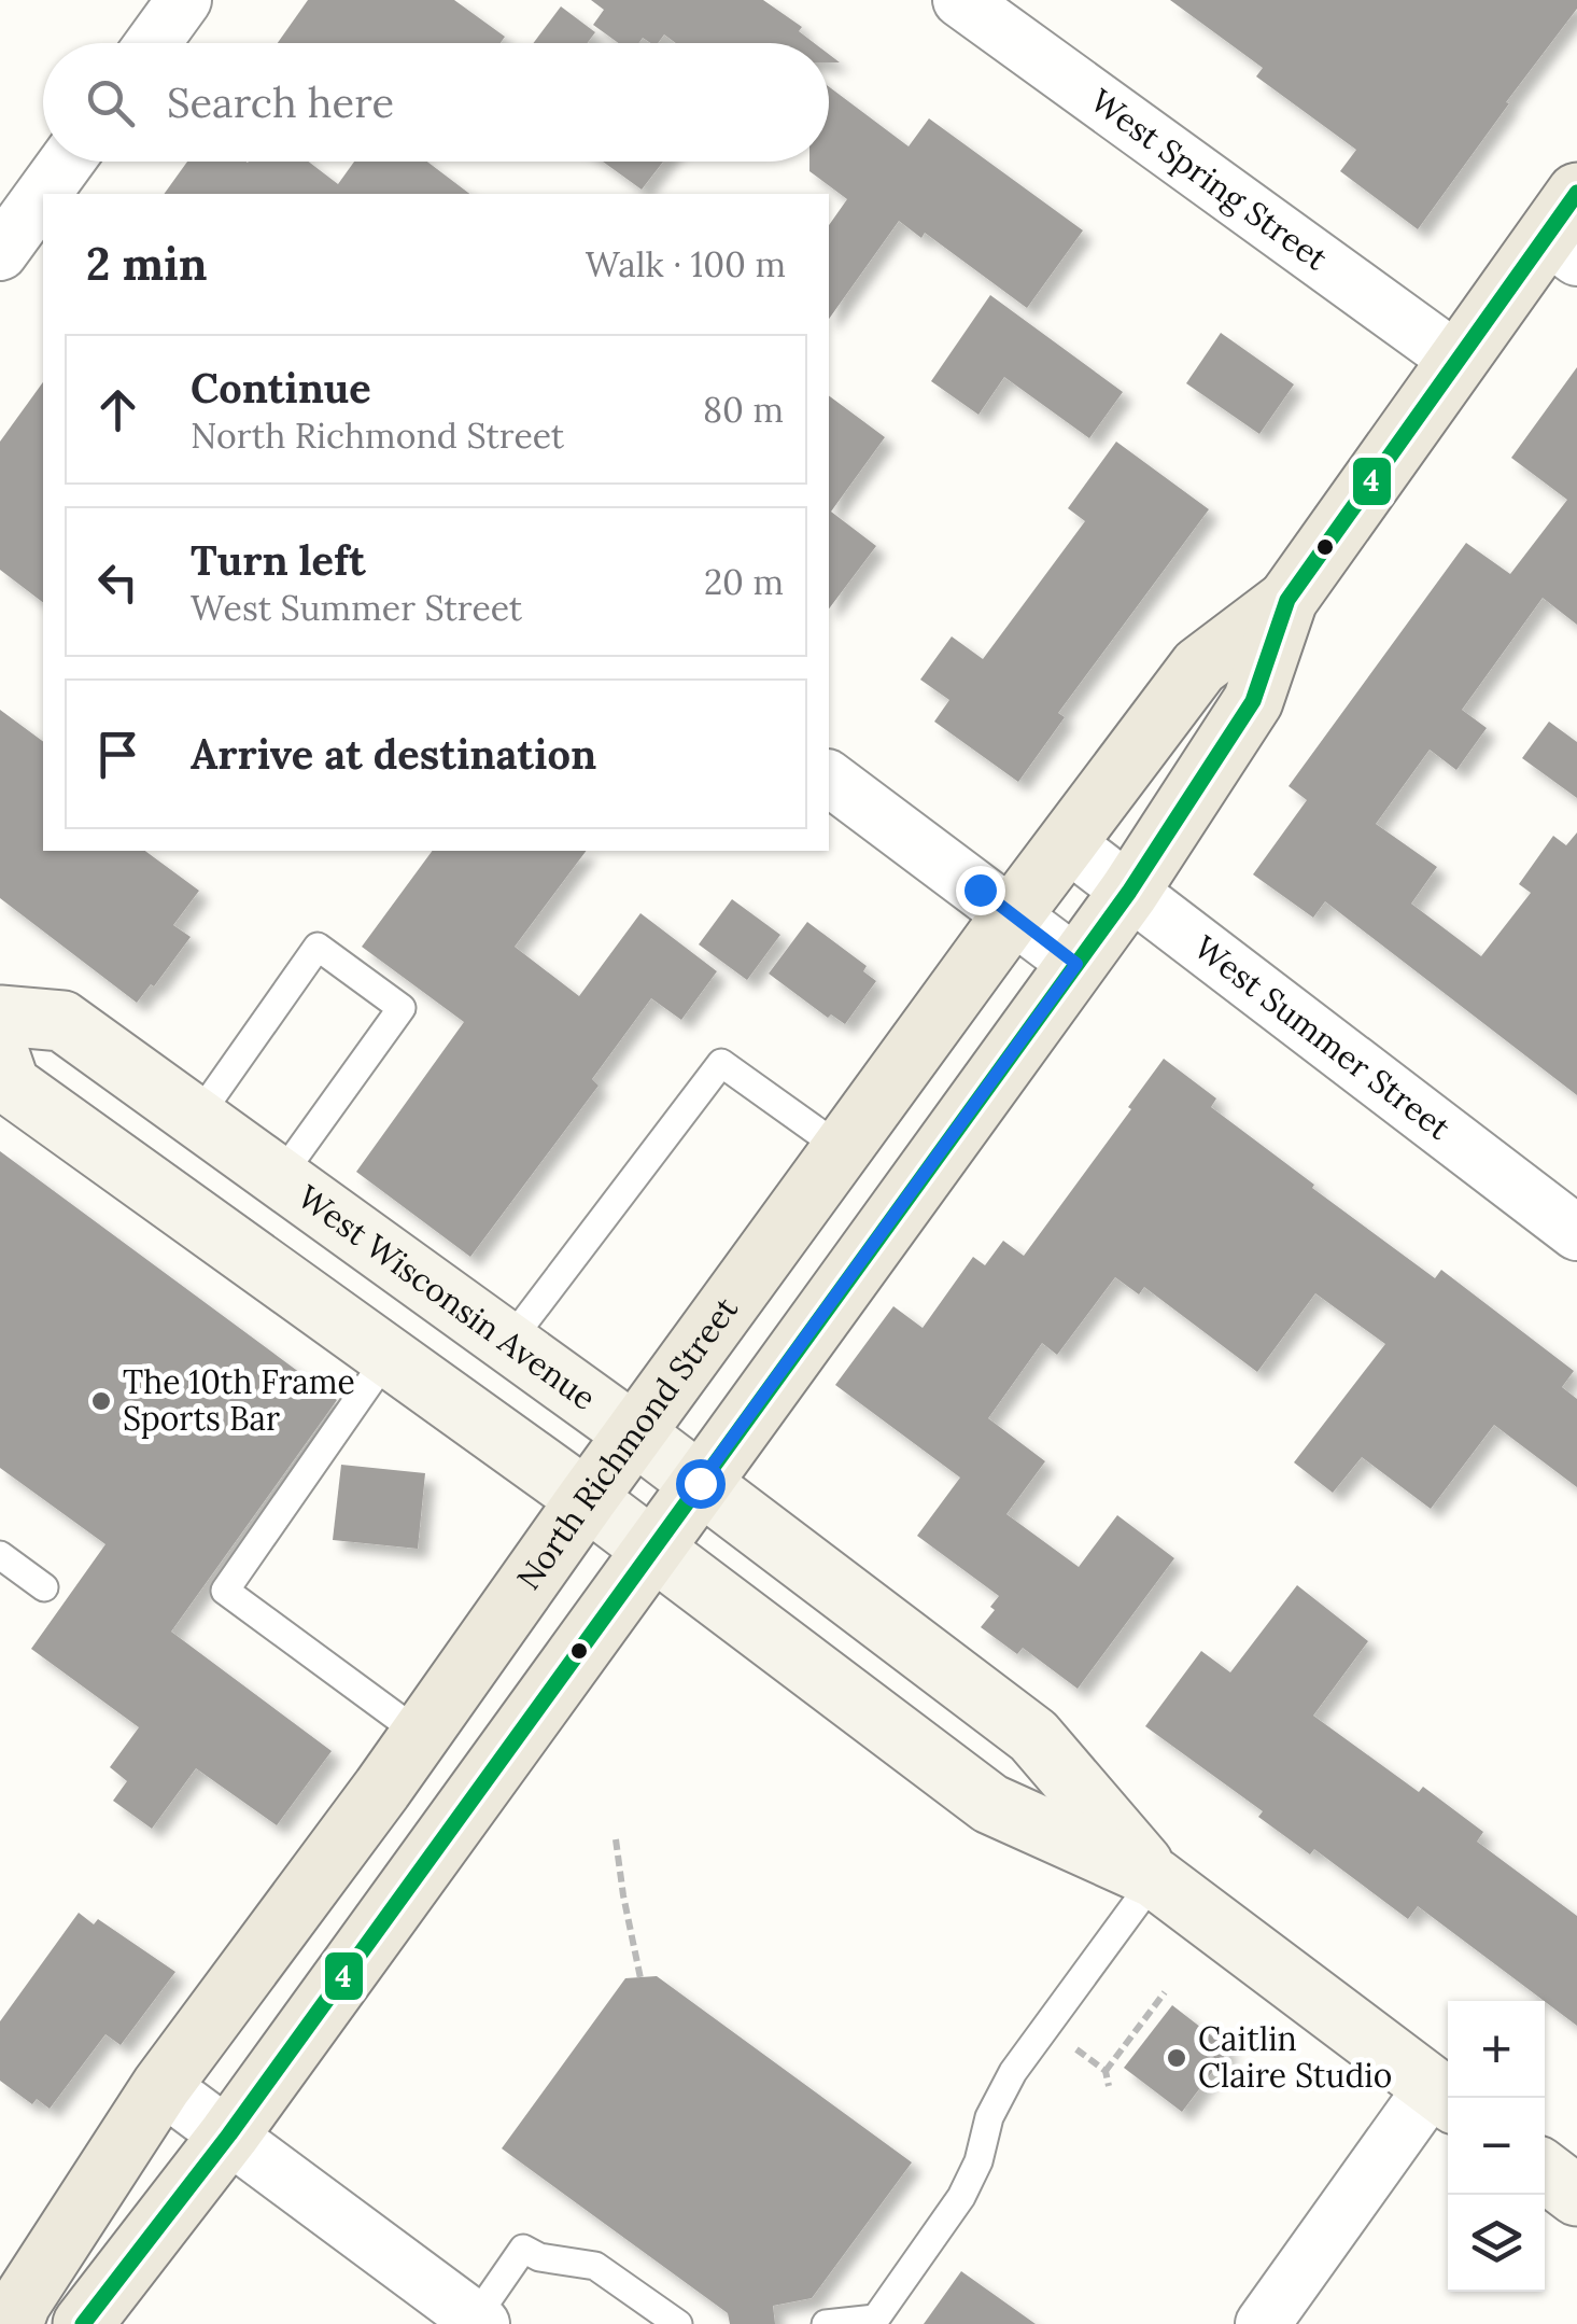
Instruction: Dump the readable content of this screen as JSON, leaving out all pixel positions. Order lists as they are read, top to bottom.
{
  "streets": {
    "main road": ["West Wisconsin Avenue", "North Richmond Street"],
    "street": ["West Spring Street", "West Summer Street"]
  },
  "crossings": [
    ["West Spring Street", "North Richmond Street"],
    ["West Summer Street", "North Richmond Street"],
    ["West Wisconsin Avenue", "North Richmond Street"]
  ],
  "places": ["The 10th Frame Sports Bar", "Caitlin Claire Studio"],
  "lines": ["transit line 4"],
  "page": {
    "search": "Search here",
    "heading": ["2 min", "Walk · 100 m"],
    "list": [
      ["Continue", "North Richmond Street", "80 m"],
      ["Turn left", "West Summer Street", "20 m"],
      "Arrive at destination"
    ],
    "map_buttons": ["+", "−"]
  }
}
